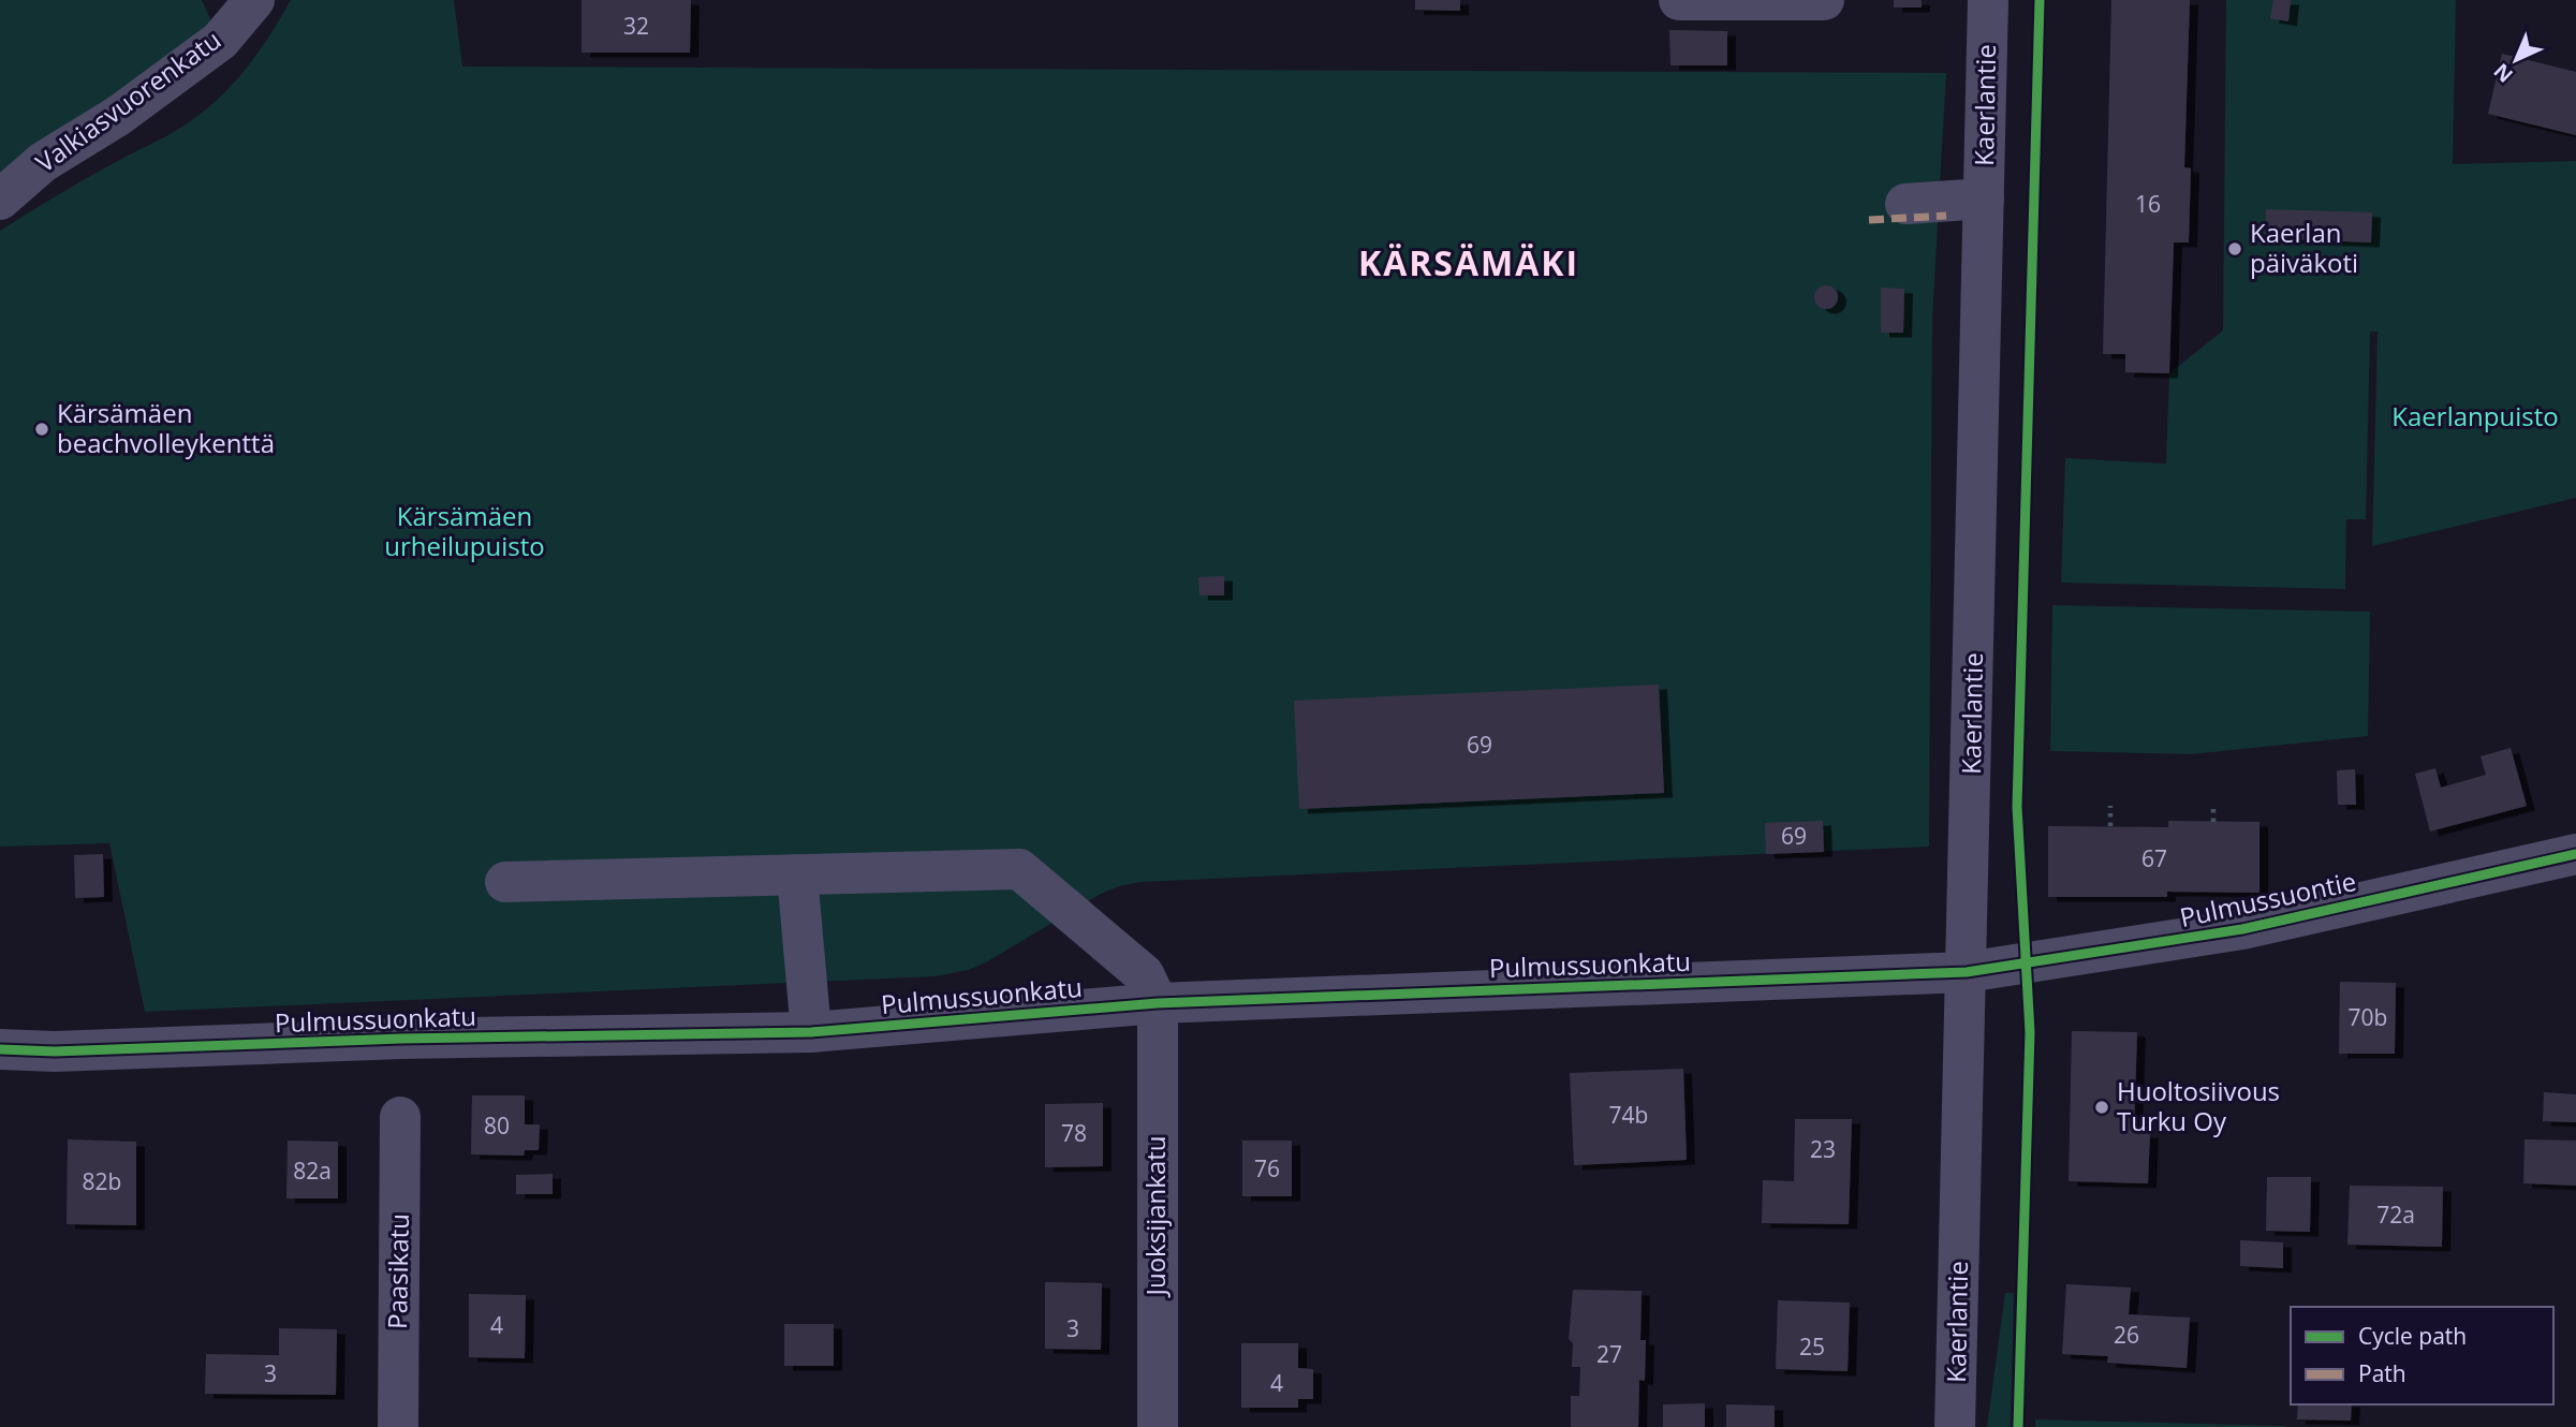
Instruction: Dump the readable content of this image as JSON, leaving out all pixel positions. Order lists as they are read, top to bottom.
{
  "streets": {
    "street": [
      "Valkiasvuorenkatu",
      "Kaerlantie",
      "Pulmussuontie",
      "Pulmussuonkatu",
      "Juoksijankatu",
      "Paasikatu"
    ]
  },
  "crossings": [
    ["Kaerlantie", "Pulmussuontie"],
    ["Kaerlantie", "Pulmussuonkatu"],
    ["Pulmussuontie", "Pulmussuonkatu"],
    ["Pulmussuonkatu", "Juoksijankatu"]
  ],
  "districts": ["KÄRSÄMÄKI"],
  "parks": ["Kaerlanpuisto", "Kärsämäen urheilupuisto"],
  "places": ["Kaerlan päiväkoti", "Kärsämäen beachvolleykenttä", "Huoltosiivous Turku Oy"],
  "house_numbers": [
    "32",
    "16",
    "69",
    "69",
    "67",
    "70b",
    "74b",
    "80",
    "78",
    "23",
    "76",
    "82a",
    "82b",
    "72a",
    "4",
    "3",
    "26",
    "25",
    "27",
    "3",
    "4"
  ],
  "legend": ["Cycle path", "Path"],
  "north": "bottom left"
}
